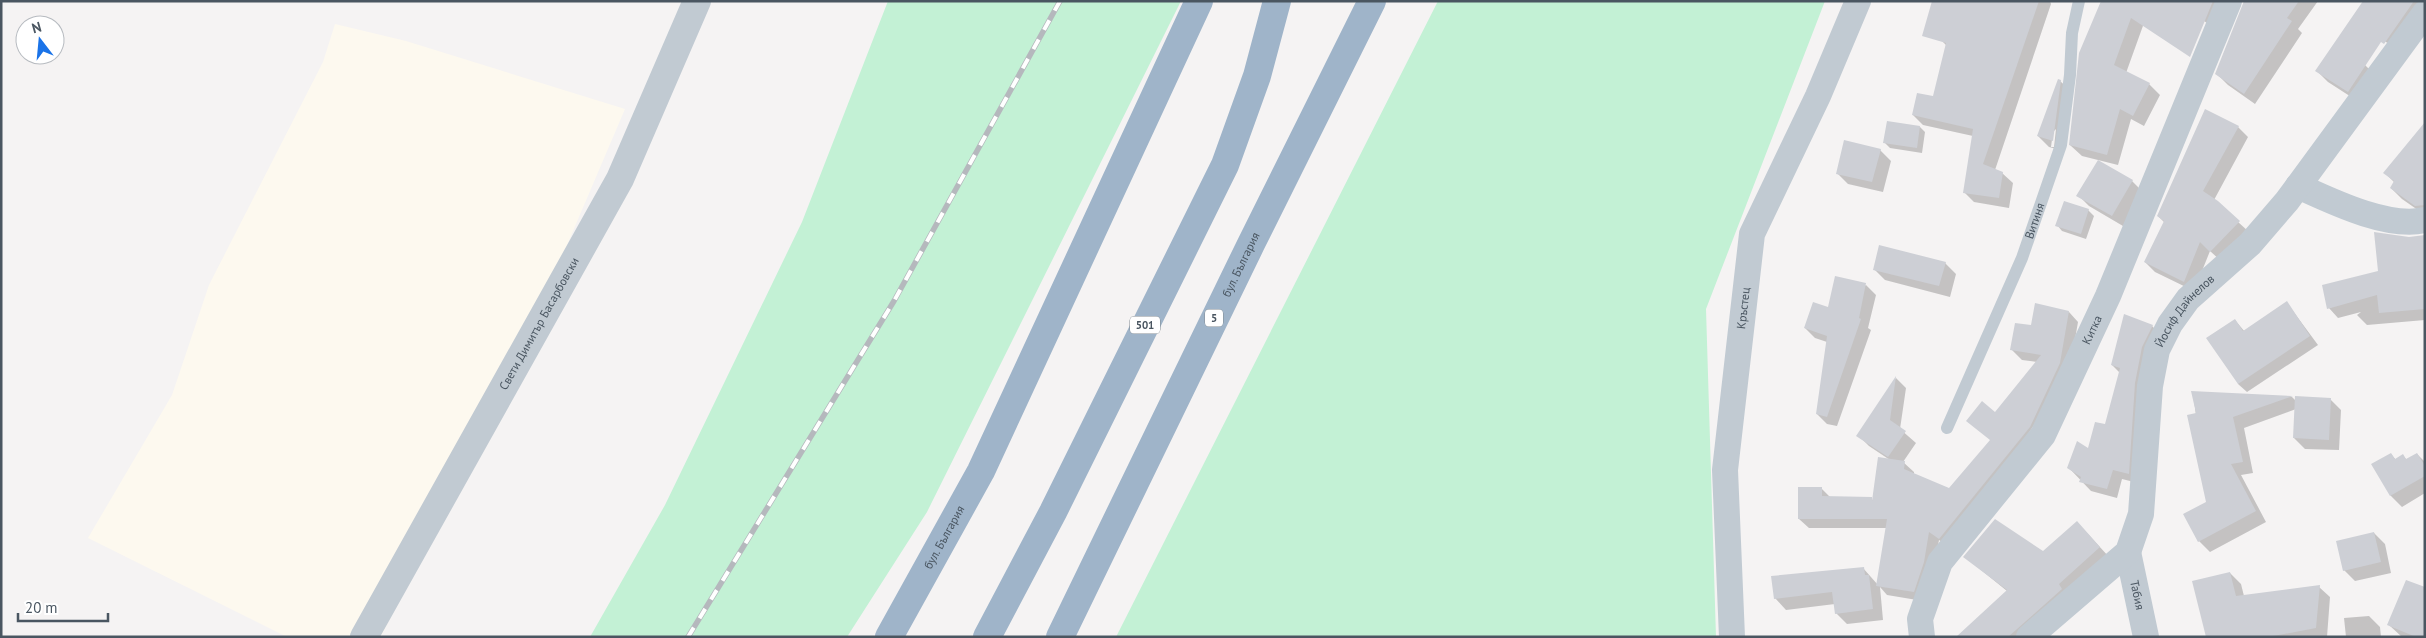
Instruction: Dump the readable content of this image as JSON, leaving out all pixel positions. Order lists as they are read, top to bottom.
{
  "streets": {
    "highway": ["бул. България", "5", "501"],
    "street": [
      "Кръстец",
      "Йосиф Дайнелов",
      "Свети Димитър Басарбовски",
      "Китка",
      "Табия"
    ],
    "lane": ["Витиня"]
  },
  "crossings": [
    ["Йосиф Дайнелов", "Табия"]
  ],
  "scale_bar": "20 m",
  "north": "top"
}
